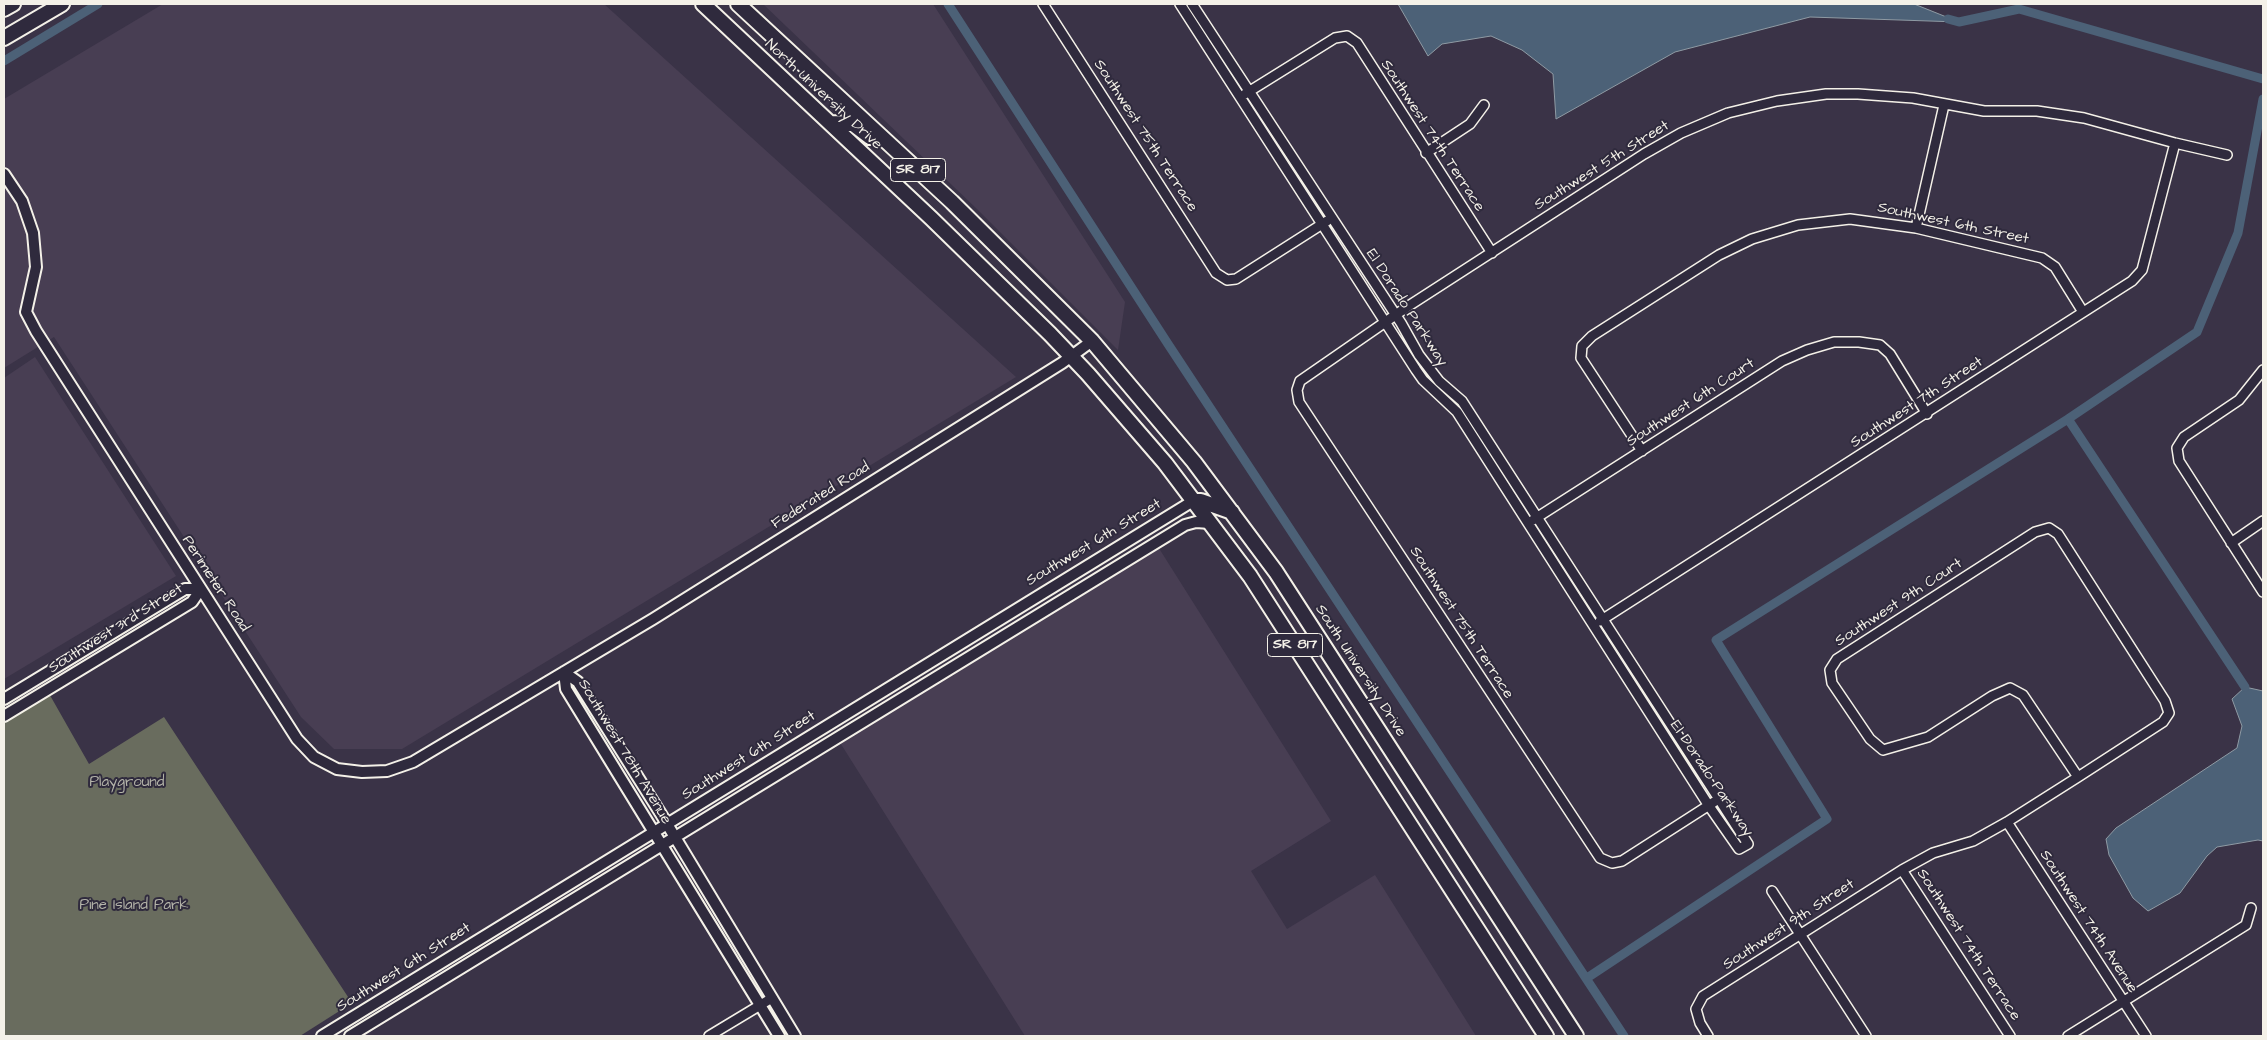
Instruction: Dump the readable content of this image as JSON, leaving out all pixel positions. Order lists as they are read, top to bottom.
{
  "streets": {
    "main road": ["North University Drive", "SR 817", "South University Drive"],
    "street": [
      "Southwest 75th Terrace",
      "Southwest 74th Terrace",
      "Southwest 5th Street",
      "Southwest 6th Street",
      "El Dorado Parkway",
      "Southwest 6th Court",
      "Southwest 7th Street",
      "Federated Road",
      "Perimeter Road",
      "Southwest 9th Court",
      "Southwest 3rd Street",
      "Southwest 78th Avenue",
      "Southwest 74th Avenue",
      "Southwest 9th Street"
    ]
  },
  "crossings": [
    ["North University Drive", "SR 817"],
    ["North University Drive", "Federated Road"],
    ["North University Drive", "South University Drive"],
    ["Southwest 75th Terrace", "Southwest 5th Street"],
    ["Southwest 75th Terrace", "El Dorado Parkway"],
    ["Southwest 74th Terrace", "Southwest 5th Street"],
    ["Southwest 74th Terrace", "El Dorado Parkway"],
    ["Southwest 74th Terrace", "Southwest 9th Street"],
    ["Southwest 5th Street", "El Dorado Parkway"],
    ["Southwest 5th Street", "Southwest 7th Street"],
    ["SR 817", "Southwest 6th Street"],
    ["SR 817", "Federated Road"],
    ["Southwest 6th Street", "Southwest 6th Court"],
    ["Southwest 6th Street", "Southwest 7th Street"],
    ["Southwest 6th Street", "Southwest 78th Avenue"],
    ["El Dorado Parkway", "Southwest 6th Court"],
    ["El Dorado Parkway", "Southwest 7th Street"],
    ["Southwest 6th Court", "Southwest 7th Street"],
    ["Federated Road", "Perimeter Road"],
    ["Federated Road", "South University Drive"],
    ["Federated Road", "Southwest 78th Avenue"],
    ["Perimeter Road", "Southwest 3rd Street"],
    ["Perimeter Road", "Southwest 78th Avenue"],
    ["Southwest 74th Avenue", "Southwest 9th Street"]
  ],
  "parks": ["Playground", "Pine Island Park"]
}
